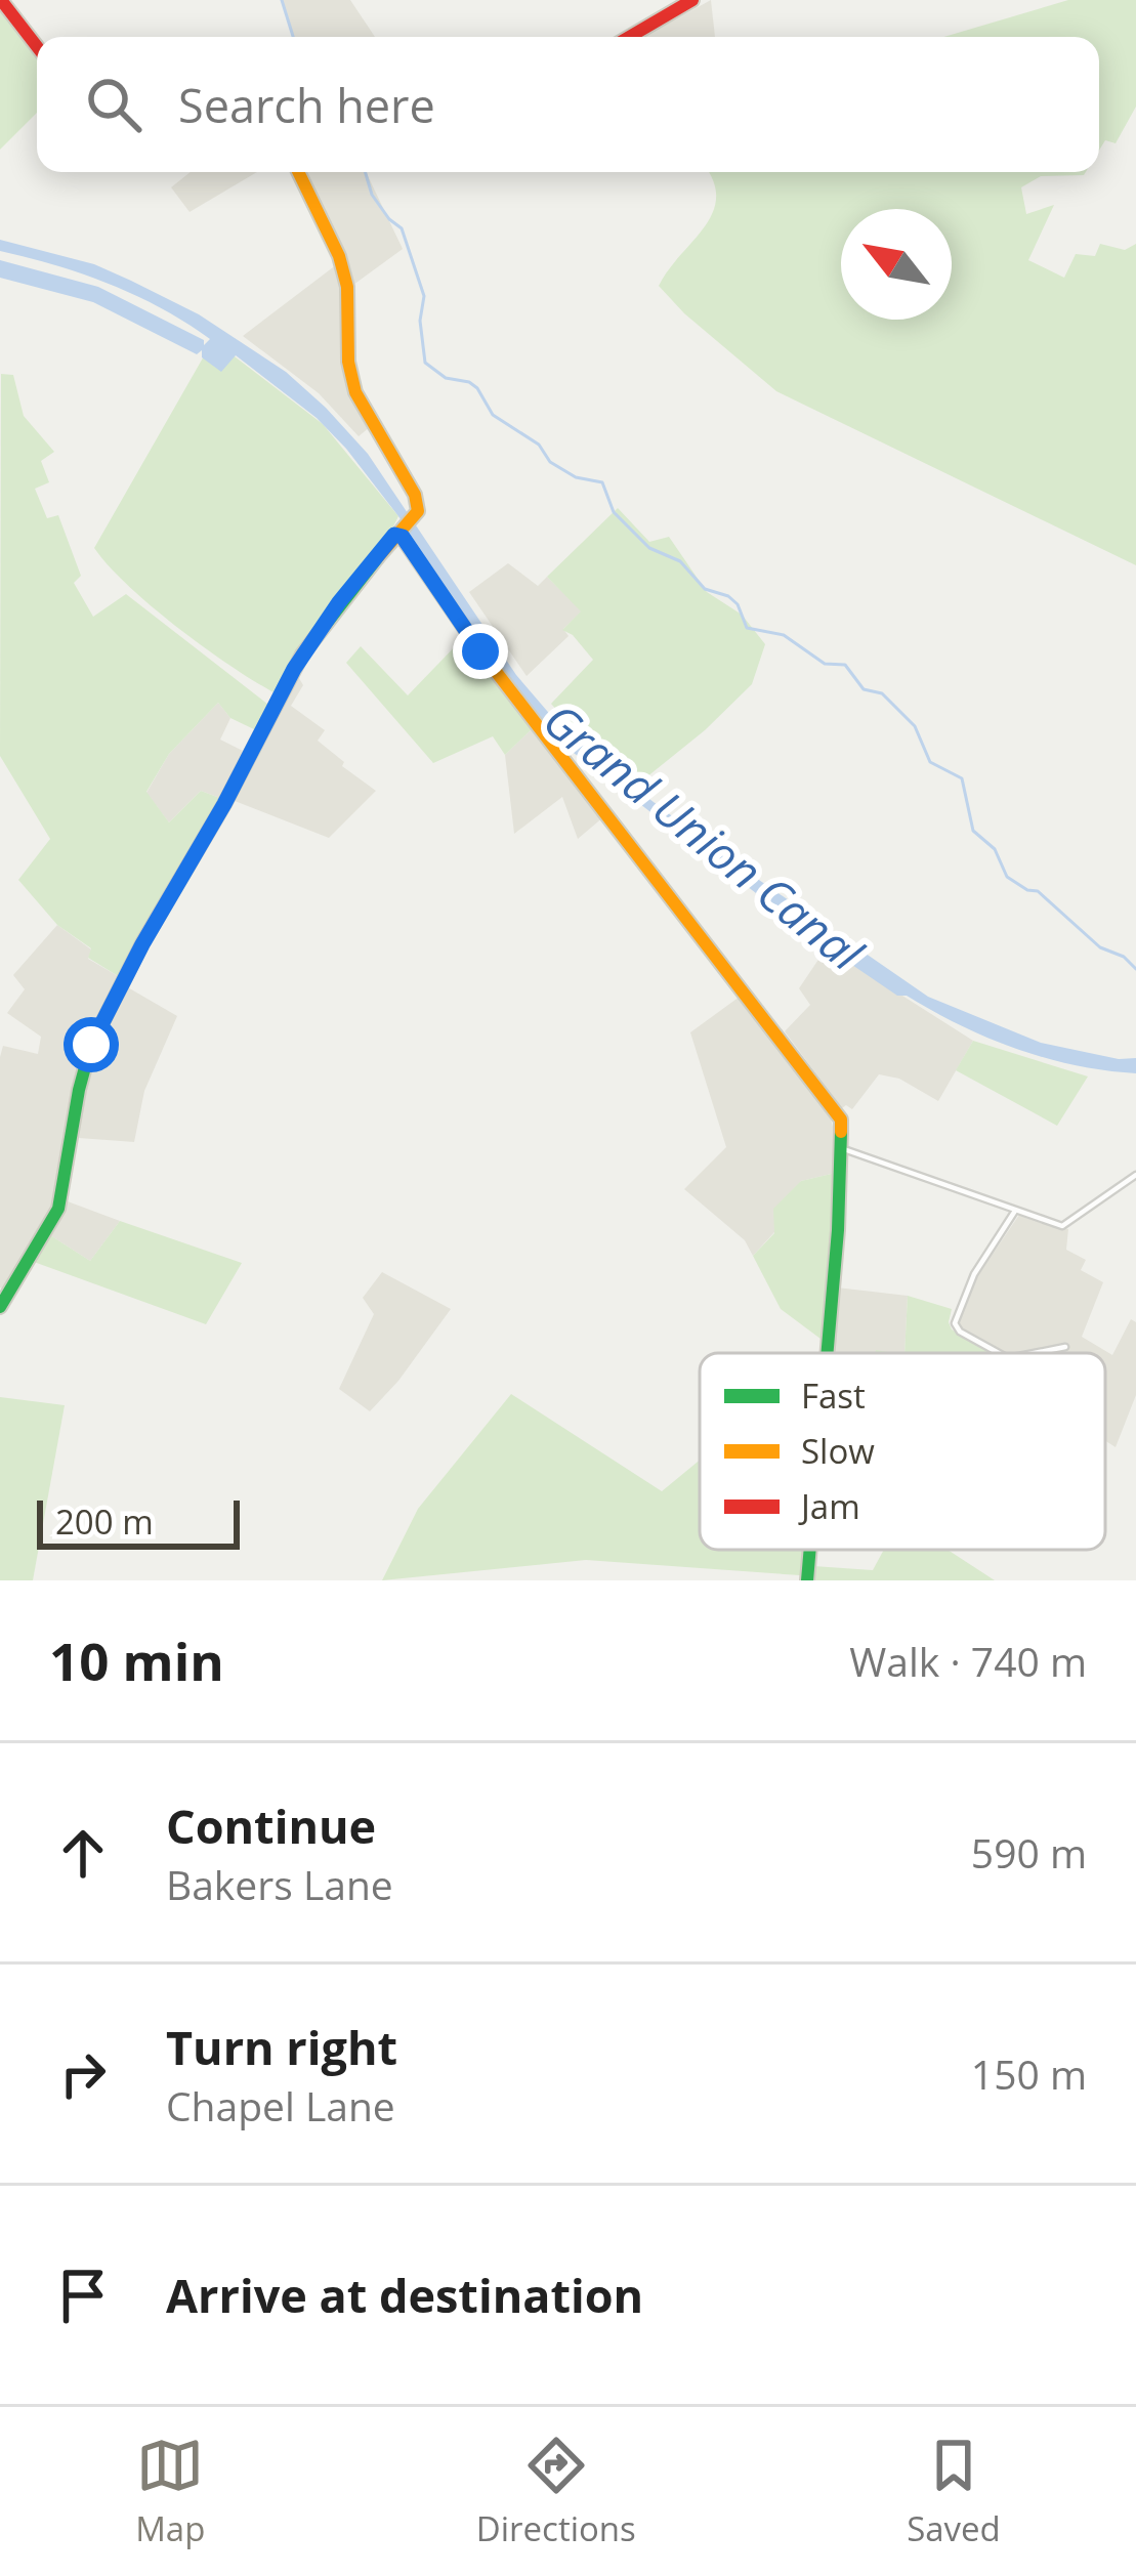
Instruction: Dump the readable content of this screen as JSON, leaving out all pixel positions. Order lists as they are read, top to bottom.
{
  "water": ["Grand Union Canal"],
  "legend": ["Fast", "Slow", "Jam"],
  "scale_bar": "200 m",
  "north": "top left",
  "page": {
    "search": "Search here",
    "scale": "200 m",
    "heading": ["10 min", "Walk · 740 m"],
    "list": [
      ["Continue", "Bakers Lane", "590 m"],
      ["Turn right", "Chapel Lane", "150 m"],
      "Arrive at destination"
    ],
    "nav": ["Map", "Directions", "Saved"]
  }
}
